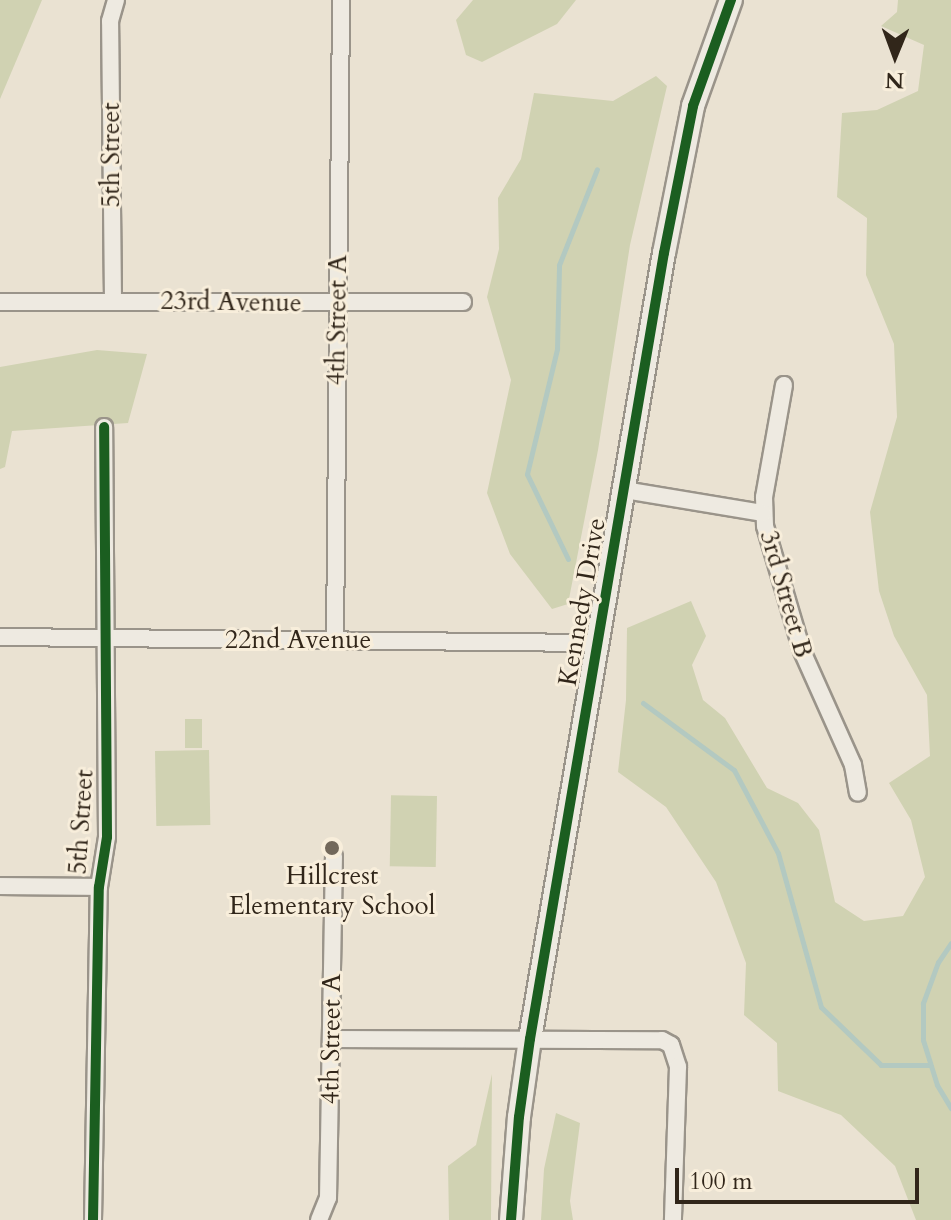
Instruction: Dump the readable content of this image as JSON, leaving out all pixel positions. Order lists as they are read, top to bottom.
{
  "streets": {
    "street": [
      "5th Street",
      "23rd Avenue",
      "4th Street A",
      "3rd Street B",
      "Kennedy Drive",
      "22nd Avenue"
    ]
  },
  "crossings": [
    ["5th Street", "23rd Avenue"],
    ["5th Street", "22nd Avenue"],
    ["23rd Avenue", "4th Street A"],
    ["4th Street A", "22nd Avenue"],
    ["Kennedy Drive", "22nd Avenue"]
  ],
  "places": ["Hillcrest Elementary School"],
  "scale_bar": "100 m",
  "north": "bottom"
}
